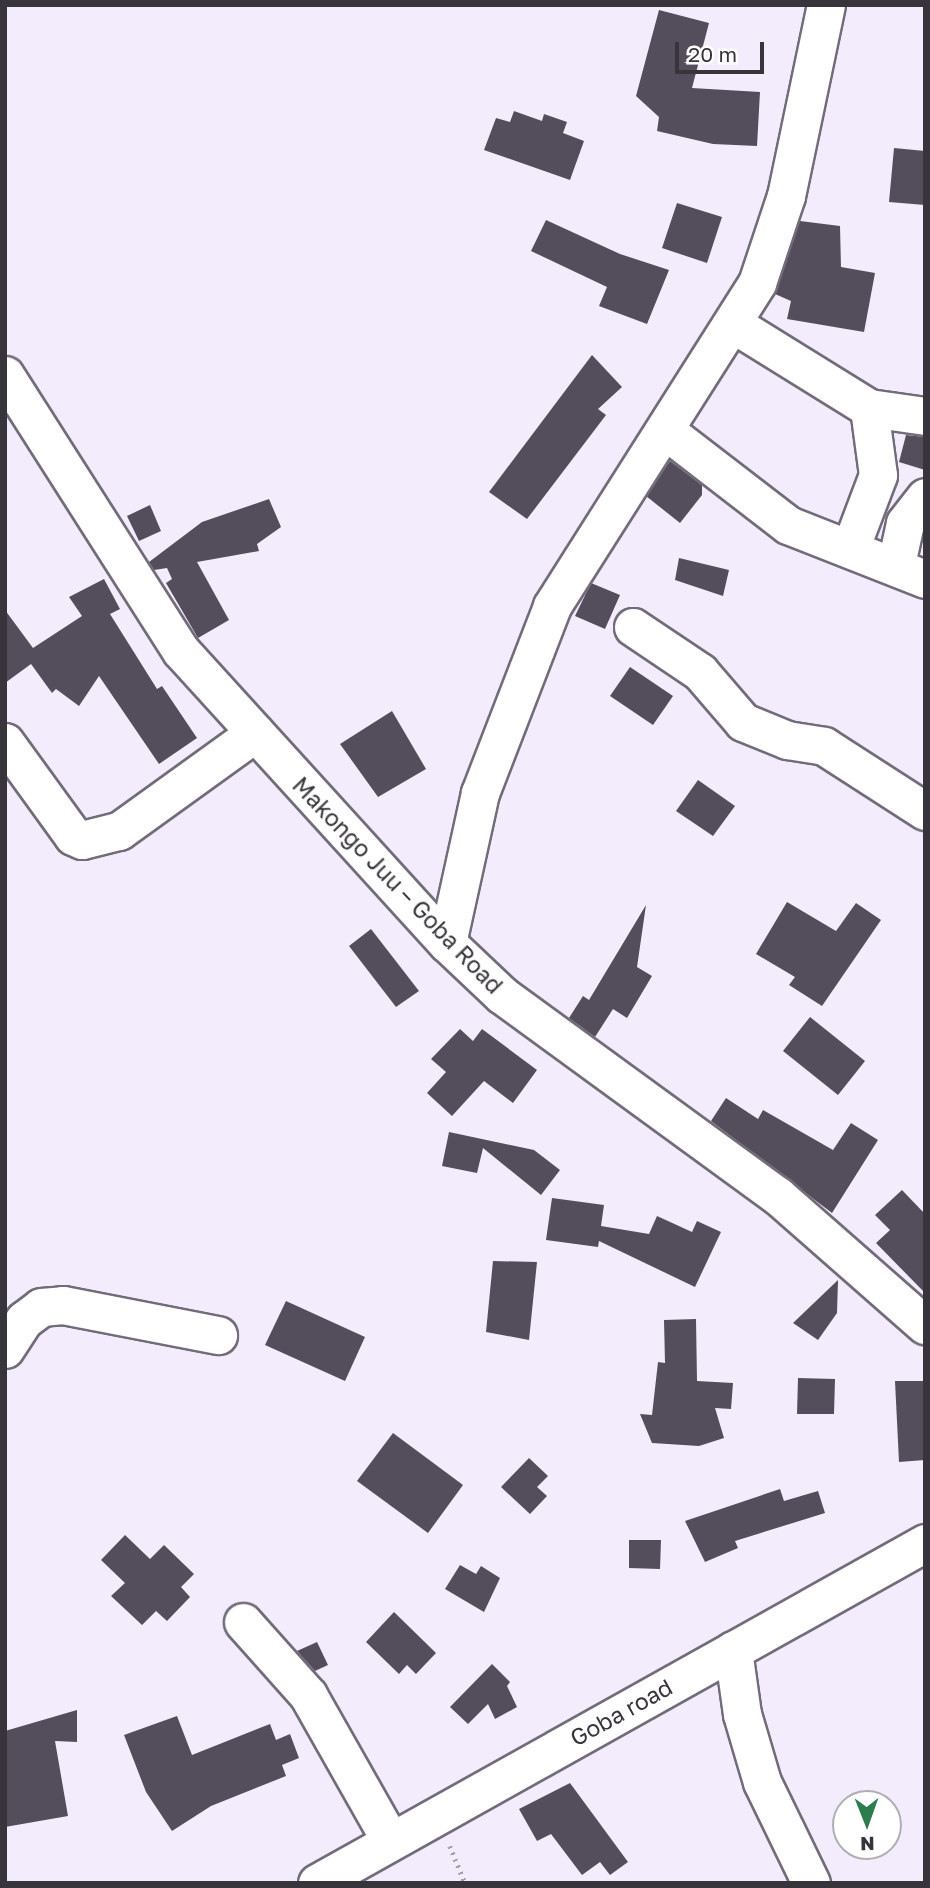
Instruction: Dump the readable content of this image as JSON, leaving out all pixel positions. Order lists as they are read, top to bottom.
{
  "streets": {
    "street": ["Makongo Juu – Goba Road", "Goba road"]
  },
  "scale_bar": "20 m",
  "north": "bottom"
}
